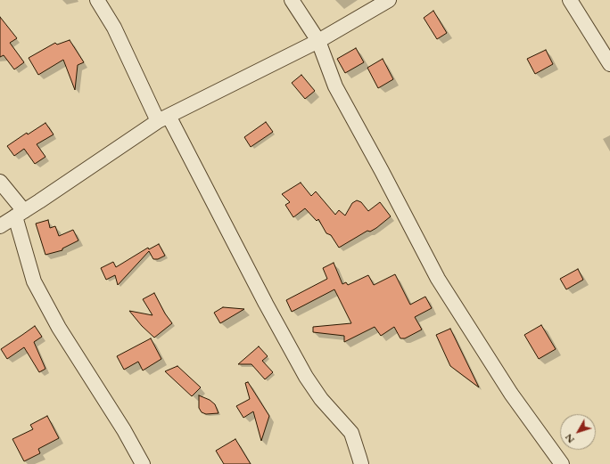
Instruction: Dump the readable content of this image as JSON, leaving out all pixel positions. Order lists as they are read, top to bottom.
{
  "north": "bottom left"
}
